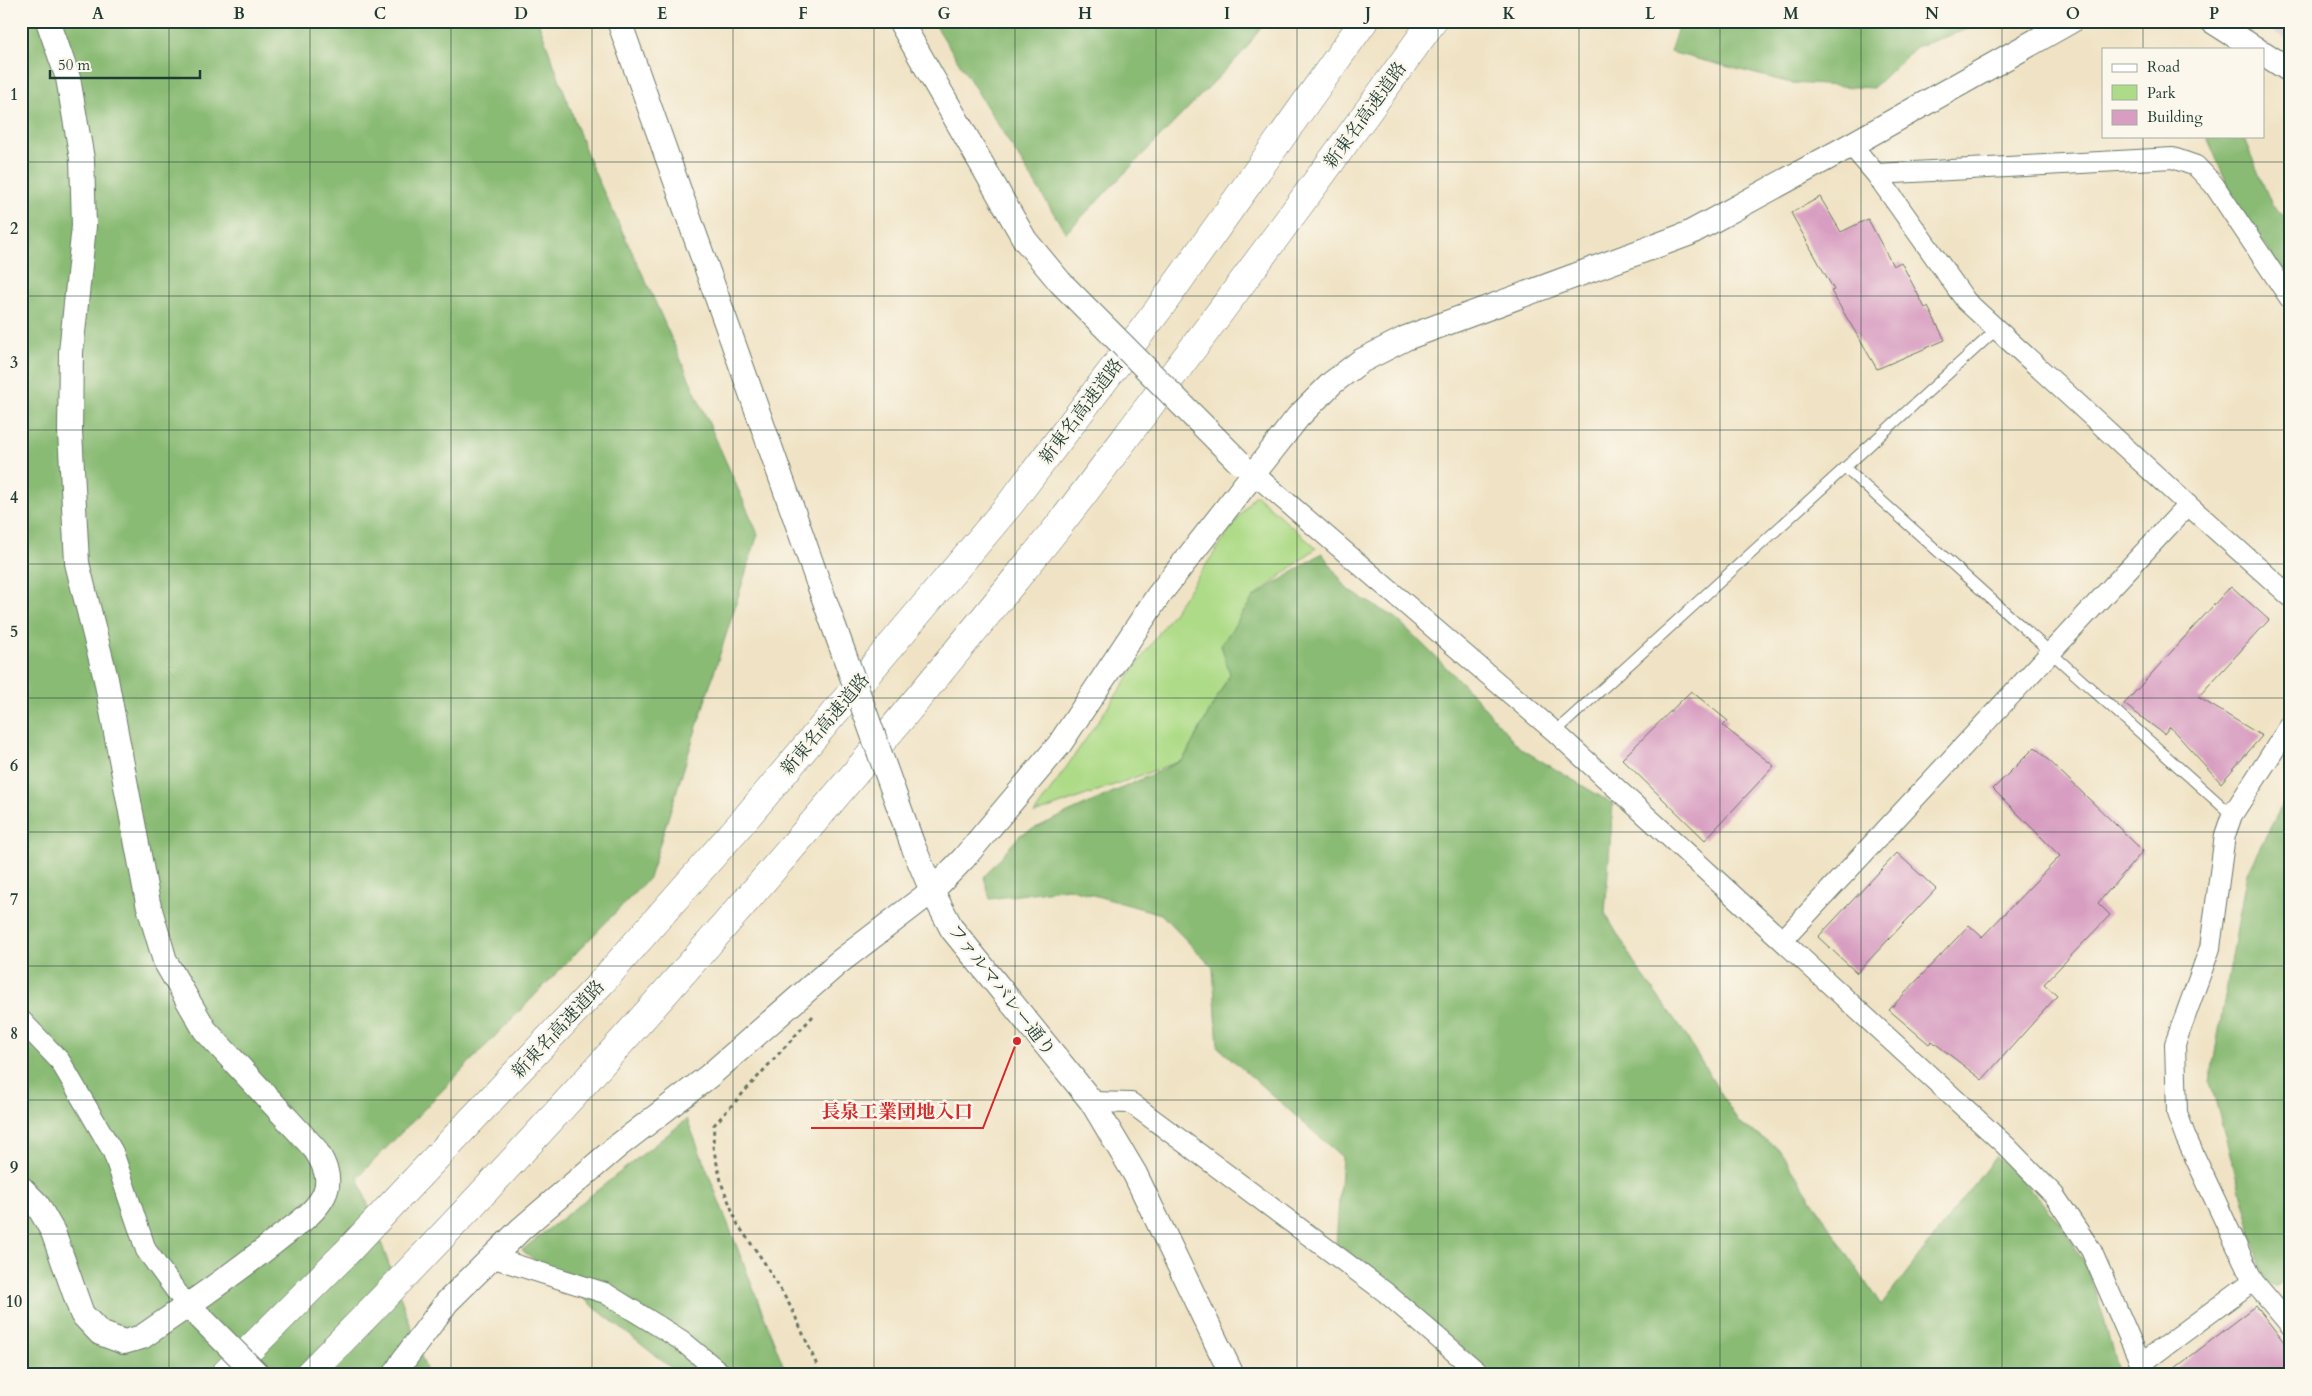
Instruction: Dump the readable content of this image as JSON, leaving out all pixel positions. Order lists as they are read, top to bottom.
{
  "streets": {
    "highway": ["新東名高速道路"],
    "street": ["ファルマバレー通り"]
  },
  "places": ["長泉工業団地入口"],
  "legend": ["Road", "Park", "Building"],
  "scale_bar": "50 m",
  "grid": {
    "columns": [
      "A",
      "B",
      "C",
      "D",
      "E",
      "F",
      "G",
      "H",
      "I",
      "J",
      "K",
      "L",
      "M",
      "N",
      "O",
      "P"
    ],
    "rows": [
      "1",
      "2",
      "3",
      "4",
      "5",
      "6",
      "7",
      "8",
      "9",
      "10"
    ]
  }
}
